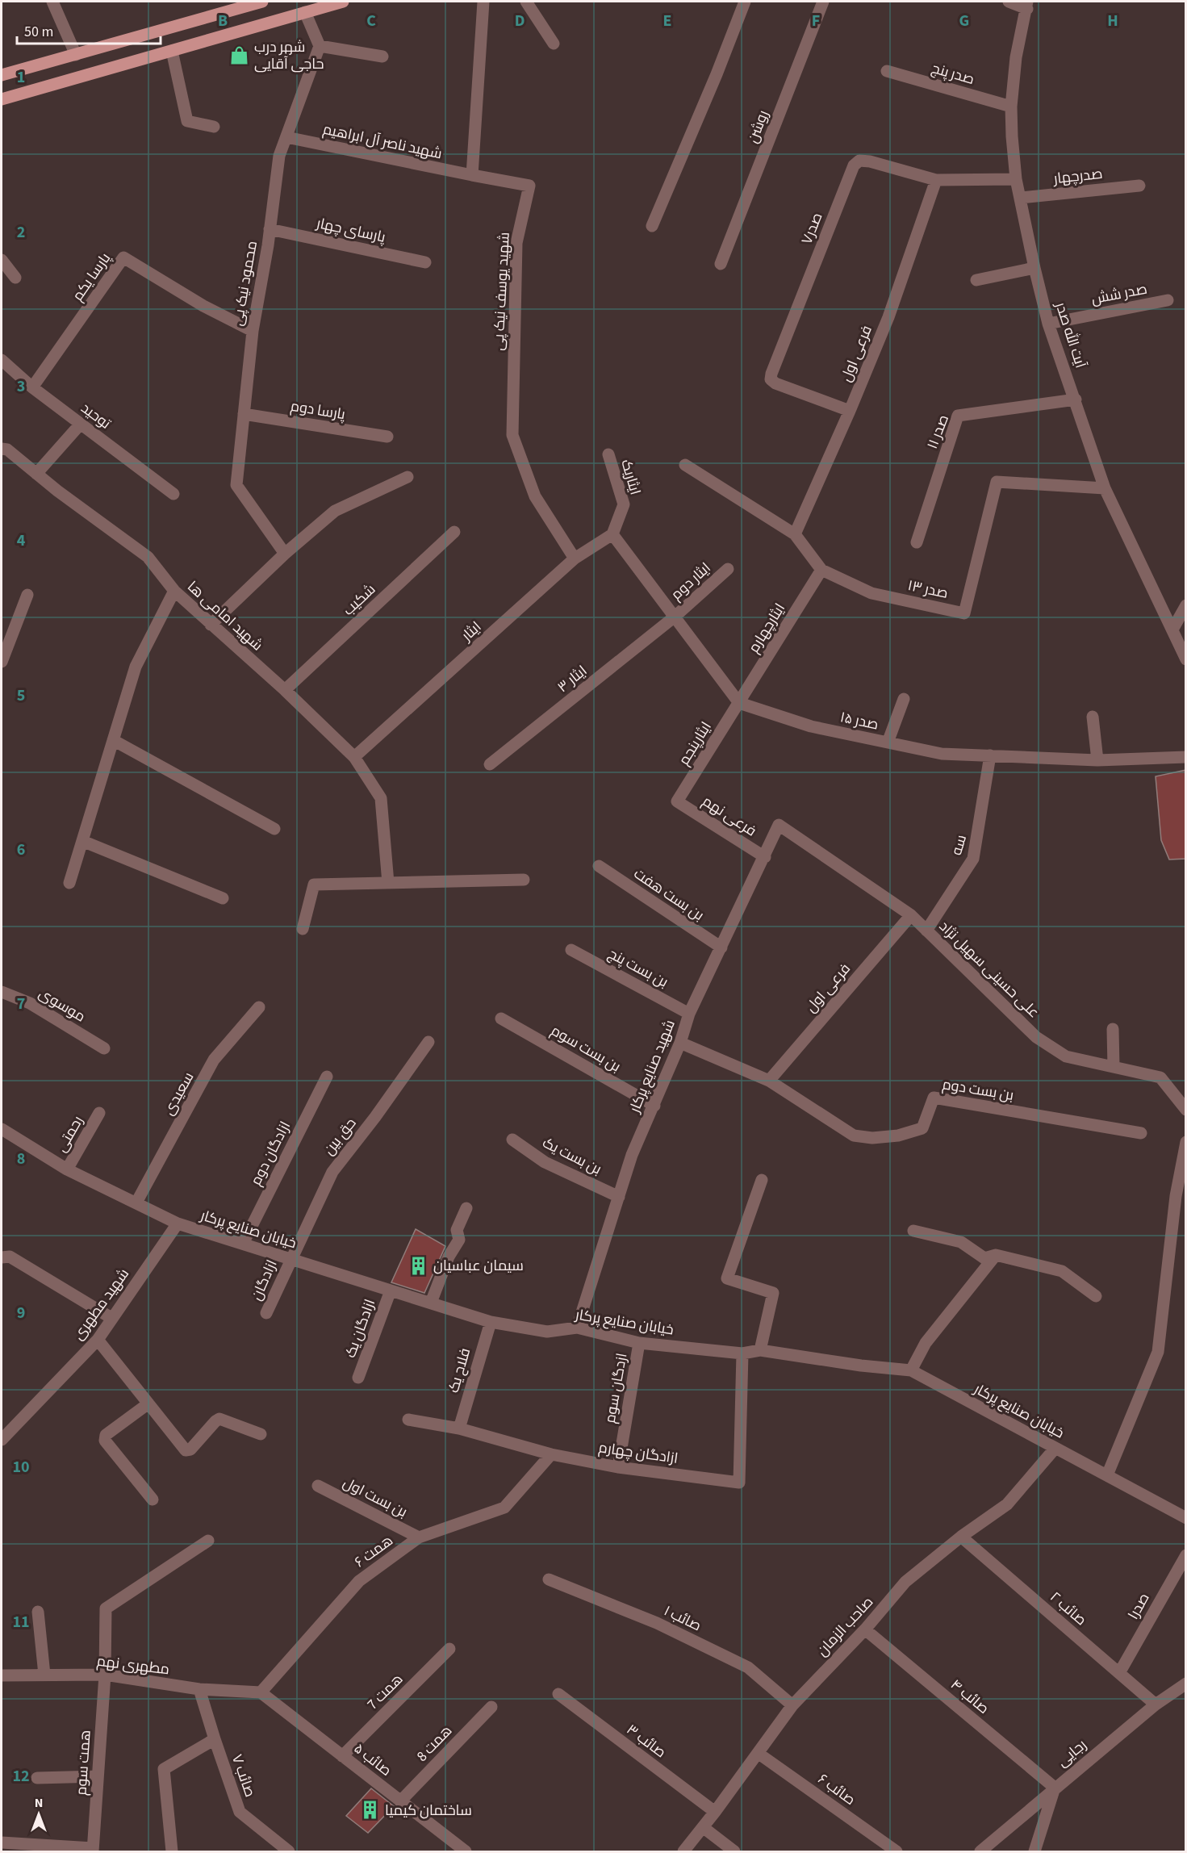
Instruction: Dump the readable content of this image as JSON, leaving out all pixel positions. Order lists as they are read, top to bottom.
{
  "streets": {
    "street": [
      "صدر پنج",
      "روشن",
      "شهید ناصر آل ابراهیم",
      "صدرچهار",
      "صدر۷",
      "پارسای چهار",
      "پارسا یکم",
      "محمود نیک پی",
      "شهید یوسف نیک پی",
      "صدر شش",
      "آیت الله صدر",
      "فرعی اول",
      "پارسا دوم",
      "توحید",
      "صدر ۱۱",
      "ایثاریک",
      "ایثار دوم",
      "صدر ۱۳",
      "شکیب",
      "شهید امامی ها",
      "ایثارچهارم",
      "ایثار",
      "ایثار ۳",
      "صدر ۱۵",
      "ایثارپنجم",
      "فرعی نهم",
      "سه",
      "بن بست هفت",
      "بن بست پنج",
      "علی حسینی سهیل نژاد",
      "موسوی",
      "بن بست سوم",
      "شهید صنایع پرکار",
      "بن بست دوم",
      "سعیدی",
      "رحمتی",
      "حق بین",
      "ازادگان دوم",
      "بن بست یک",
      "خیابان صنایع پرکار",
      "ازادگان",
      "شهید مطهری",
      "ازادگان یک",
      "فلاح یک",
      "ازدگان سوم",
      "ازادگان چهارم",
      "بن بست اول",
      "همت ۶",
      "صدرا",
      "صائب ۲",
      "صائب ۱",
      "صاحب الزمان",
      "مطهری نهم",
      "همت 7",
      "صائب ۴",
      "صائب ۳",
      "همت 8",
      "رجایی",
      "صائب ۵",
      "همت سوم",
      "صائب ۷",
      "صائب ۶"
    ]
  },
  "crossings": [
    ["صدر پنج", "آیت الله صدر"],
    ["شهید ناصر آل ابراهیم", "محمود نیک پی"],
    ["شهید ناصر آل ابراهیم", "شهید یوسف نیک پی"],
    ["صدرچهار", "آیت الله صدر"],
    ["صدر۷", "آیت الله صدر"],
    ["صدر۷", "فرعی اول"],
    ["پارسای چهار", "محمود نیک پی"],
    ["پارسا یکم", "محمود نیک پی"],
    ["پارسا یکم", "توحید"],
    ["محمود نیک پی", "پارسا دوم"],
    ["شهید یوسف نیک پی", "ایثار"],
    ["صدر شش", "آیت الله صدر"],
    ["آیت الله صدر", "صدر ۱۱"],
    ["آیت الله صدر", "صدر ۱۳"],
    ["فرعی اول", "صدر ۱۳"],
    ["فرعی اول", "علی حسینی سهیل نژاد"],
    ["فرعی اول", "بن بست دوم"],
    ["ایثاریک", "ایثار"],
    ["ایثار دوم", "ایثار ۳"],
    ["صدر ۱۳", "ایثارچهارم"],
    ["شکیب", "شهید امامی ها"],
    ["شهید امامی ها", "ایثار"],
    ["ایثارچهارم", "صدر ۱۵"],
    ["ایثارچهارم", "ایثارپنجم"],
    ["صدر ۱۵", "ایثارپنجم"],
    ["صدر ۱۵", "سه"],
    ["ایثارپنجم", "فرعی نهم"],
    ["فرعی نهم", "شهید صنایع پرکار"],
    ["سه", "علی حسینی سهیل نژاد"],
    ["بن بست هفت", "شهید صنایع پرکار"],
    ["بن بست پنج", "شهید صنایع پرکار"],
    ["علی حسینی سهیل نژاد", "شهید صنایع پرکار"],
    ["بن بست سوم", "شهید صنایع پرکار"],
    ["شهید صنایع پرکار", "بن بست دوم"],
    ["شهید صنایع پرکار", "بن بست یک"],
    ["شهید صنایع پرکار", "خیابان صنایع پرکار"],
    ["سعیدی", "خیابان صنایع پرکار"],
    ["رحمتی", "خیابان صنایع پرکار"],
    ["حق بین", "خیابان صنایع پرکار"],
    ["حق بین", "ازادگان"],
    ["ازادگان دوم", "خیابان صنایع پرکار"],
    ["خیابان صنایع پرکار", "ازادگان"],
    ["خیابان صنایع پرکار", "شهید مطهری"],
    ["خیابان صنایع پرکار", "ازادگان یک"],
    ["خیابان صنایع پرکار", "فلاح یک"],
    ["خیابان صنایع پرکار", "ازدگان سوم"],
    ["خیابان صنایع پرکار", "ازادگان چهارم"],
    ["خیابان صنایع پرکار", "صاحب الزمان"],
    ["فلاح یک", "ازادگان چهارم"],
    ["ازدگان سوم", "ازادگان چهارم"],
    ["ازادگان چهارم", "همت ۶"],
    ["بن بست اول", "همت ۶"],
    ["همت ۶", "مطهری نهم"],
    ["همت ۶", "صائب ۵"],
    ["صدرا", "صائب ۲"],
    ["صائب ۲", "صاحب الزمان"],
    ["صائب ۲", "رجایی"],
    ["صائب ۱", "صاحب الزمان"],
    ["صاحب الزمان", "صائب ۴"],
    ["صاحب الزمان", "صائب ۳"],
    ["صاحب الزمان", "صائب ۶"],
    ["مطهری نهم", "صائب ۵"],
    ["مطهری نهم", "همت سوم"],
    ["مطهری نهم", "صائب ۷"],
    ["همت 7", "صائب ۵"],
    ["صائب ۴", "رجایی"],
    ["همت 8", "صائب ۵"]
  ],
  "places": {
    "shop": ["شهر درب حاجی آقایی"],
    "building": ["سیمان عباسیان", "ساختمان کیمیا"]
  },
  "scale_bar": "50 m",
  "north": "top",
  "grid": {
    "columns": [
      "B",
      "C",
      "D",
      "E",
      "F",
      "G",
      "H"
    ],
    "rows": [
      "1",
      "2",
      "3",
      "4",
      "5",
      "6",
      "7",
      "8",
      "9",
      "10",
      "11",
      "12"
    ]
  }
}
